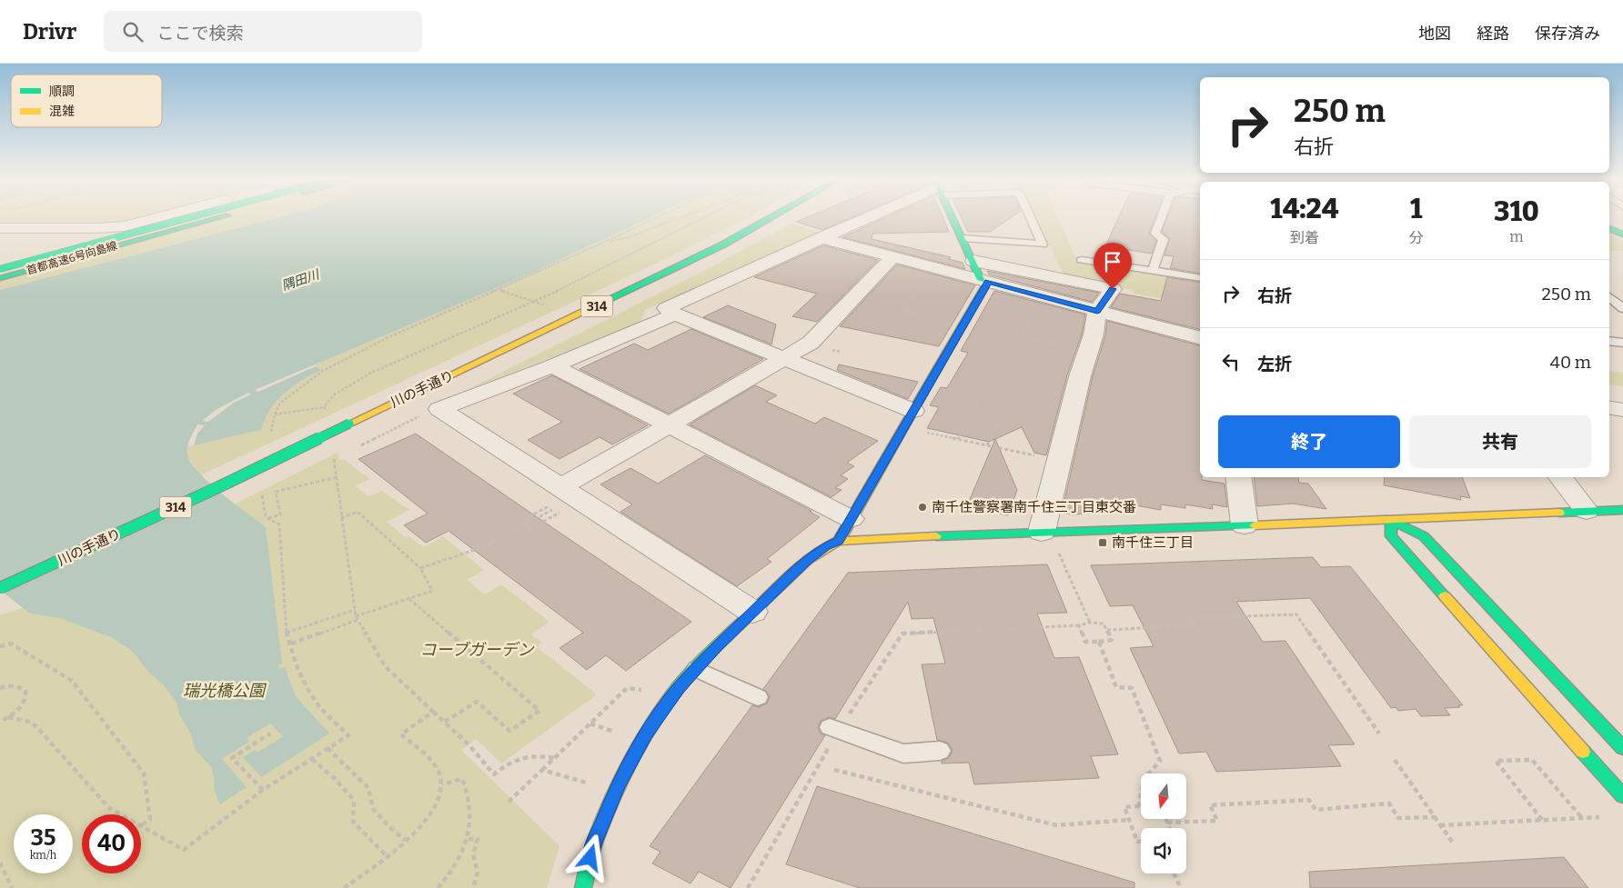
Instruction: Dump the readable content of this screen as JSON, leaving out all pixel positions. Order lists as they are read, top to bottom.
{
  "streets": {
    "main road": ["首都高速6号向島線", "314", "川の手通り"]
  },
  "water": ["隅田川"],
  "parks": ["コーブガーデン", "瑞光橋公園"],
  "places": {
    "other": ["南千住警察署南千住三丁目東交番"],
    "transit": ["南千住三丁目"]
  },
  "legend": ["順調", "混雑"],
  "north": "bottom",
  "page": {
    "header": "Drivr",
    "search": "ここで検索",
    "nav": ["地図", "経路", "保存済み"],
    "turn": ["250 m", "右折"],
    "eta": [
      "14:24",
      "到着",
      "1",
      "分",
      "310",
      "m"
    ],
    "list": [
      {
        "name": "右折",
        "value": "250 m"
      },
      {
        "name": "左折",
        "value": "40 m"
      }
    ],
    "buttons": ["終了", "共有"],
    "speed": "35 km/h",
    "limit": "40"
  }
}
